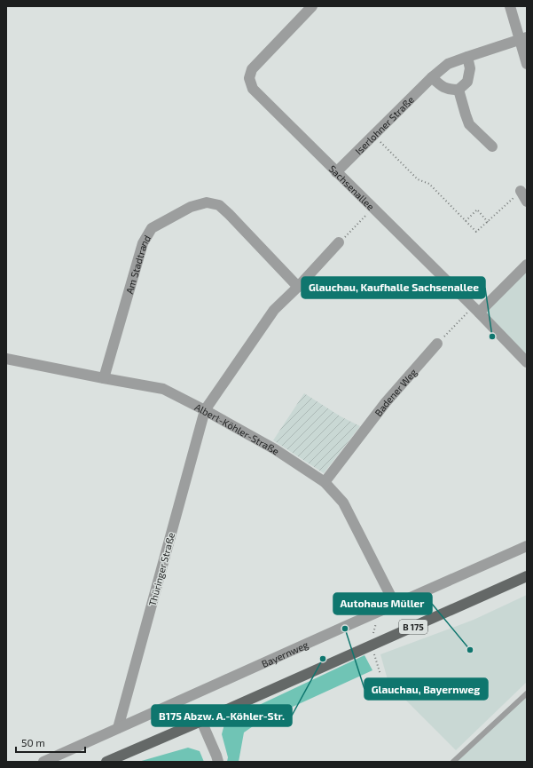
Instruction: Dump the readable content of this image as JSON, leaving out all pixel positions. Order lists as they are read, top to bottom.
{
  "streets": {
    "main road": ["B 175"],
    "street": [
      "Iserlohner Straße",
      "Sachsenallee",
      "Am Stadtrand",
      "Badener Weg",
      "Albert-Köhler-Straße",
      "Thüringer Straße",
      "Bayernweg"
    ]
  },
  "crossings": [
    ["Iserlohner Straße", "Sachsenallee"],
    ["Am Stadtrand", "Albert-Köhler-Straße"],
    ["Badener Weg", "Albert-Köhler-Straße"],
    ["Albert-Köhler-Straße", "Thüringer Straße"],
    ["Albert-Köhler-Straße", "Bayernweg"],
    ["Thüringer Straße", "Bayernweg"]
  ],
  "places": [
    "Glauchau, Kaufhalle Sachsenallee",
    "Glauchau, Bayernweg",
    "Autohaus Müller",
    "B175 Abzw. A.-Köhler-Str."
  ],
  "scale_bar": "50 m"
}
